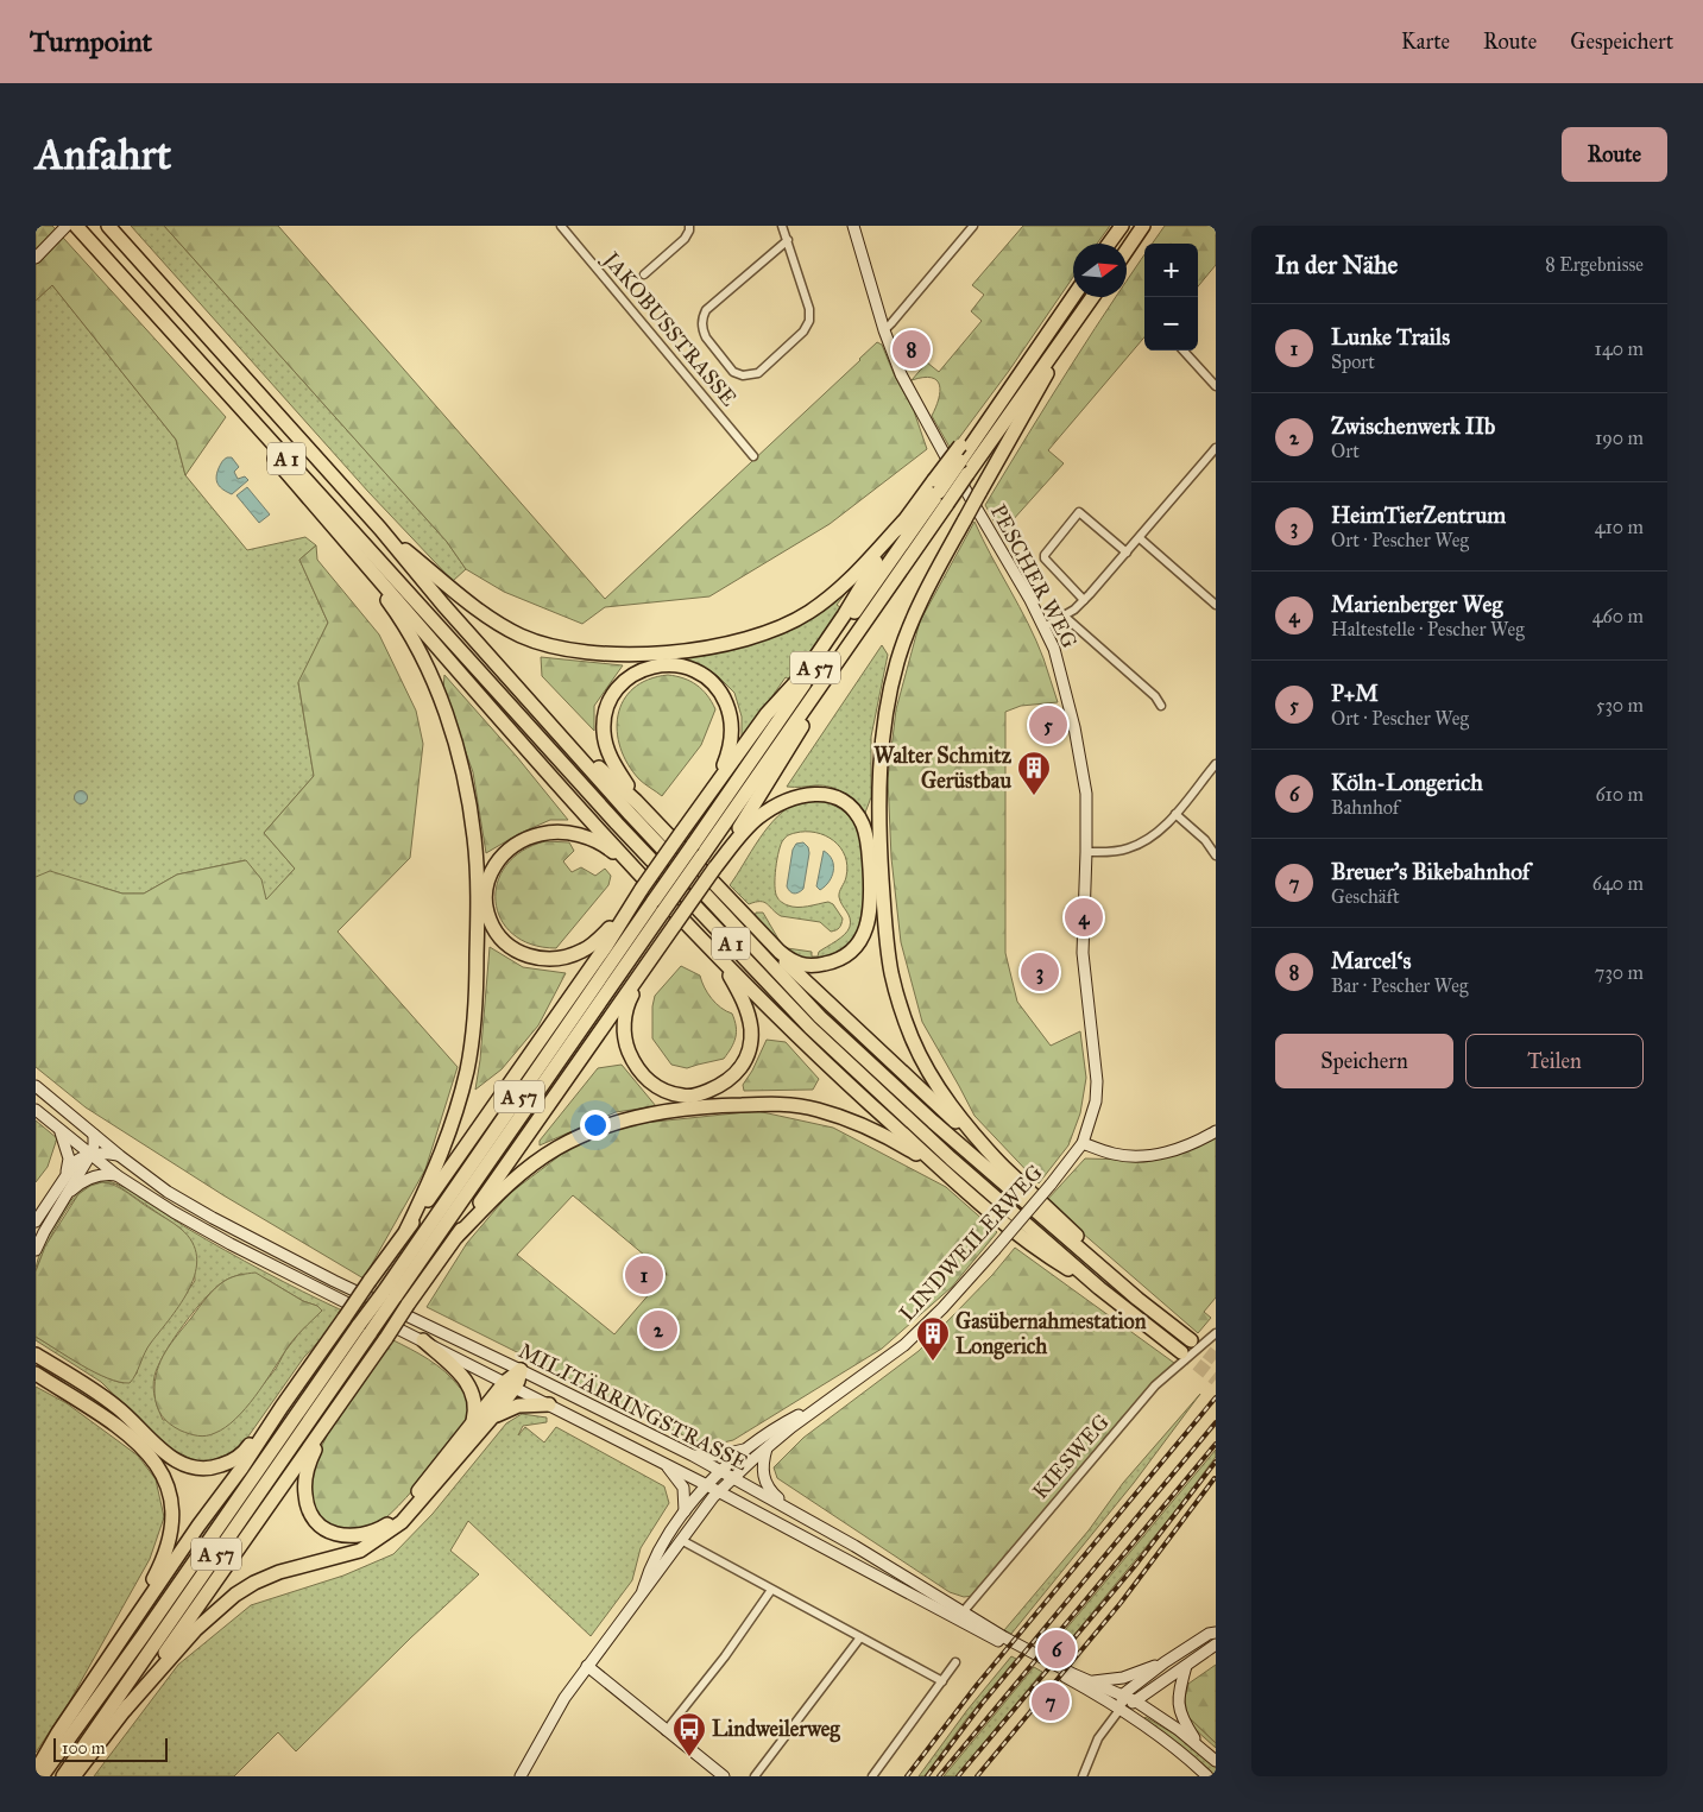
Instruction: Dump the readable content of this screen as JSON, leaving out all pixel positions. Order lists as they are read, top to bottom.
{
  "streets": {
    "highway": ["A 1", "A 57"],
    "main road": ["PESCHER WEG", "LINDWEILERWEG", "MILITÄRRINGSTRASSE"],
    "street": ["JAKOBUSSTRASSE", "KIESWEG"]
  },
  "crossings": [
    ["PESCHER WEG", "LINDWEILERWEG"],
    ["LINDWEILERWEG", "MILITÄRRINGSTRASSE"],
    ["MILITÄRRINGSTRASSE", "KIESWEG"]
  ],
  "places": {
    "building": ["Walter Schmitz Gerüstbau", "Gasübernahmestation Longerich"],
    "bus stop": ["Lindweilerweg"]
  },
  "scale_bar": "100 m",
  "north": "right",
  "page": {
    "header": "Turnpoint",
    "nav": ["Karte", "Route", "Gespeichert"],
    "buttons": [
      "Route",
      ["Speichern", "Teilen"]
    ],
    "title": "Anfahrt",
    "heading": ["In der Nähe", "8 Ergebnisse"],
    "map_buttons": ["+", "−"],
    "list": [
      {
        "mark": "1",
        "name": "Lunke Trails",
        "note": "Sport",
        "value": "140 m"
      },
      {
        "mark": "2",
        "name": "Zwischenwerk IIb",
        "note": "Ort",
        "value": "190 m"
      },
      {
        "mark": "3",
        "name": "HeimTierZentrum",
        "note": "Ort · Pescher Weg",
        "value": "410 m"
      },
      {
        "mark": "4",
        "name": "Marienberger Weg",
        "note": "Haltestelle · Pescher Weg",
        "value": "460 m"
      },
      {
        "mark": "5",
        "name": "P+M",
        "note": "Ort · Pescher Weg",
        "value": "530 m"
      },
      {
        "mark": "6",
        "name": "Köln-Longerich",
        "note": "Bahnhof",
        "value": "610 m"
      },
      {
        "mark": "7",
        "name": "Breuer's Bikebahnhof",
        "note": "Geschäft",
        "value": "640 m"
      },
      {
        "mark": "8",
        "name": "Marcel‘s",
        "note": "Bar · Pescher Weg",
        "value": "730 m"
      }
    ],
    "pins": [
      "8",
      "5",
      "4",
      "3",
      "1",
      "2",
      "6",
      "7"
    ],
    "scale": "100 m"
  }
}
